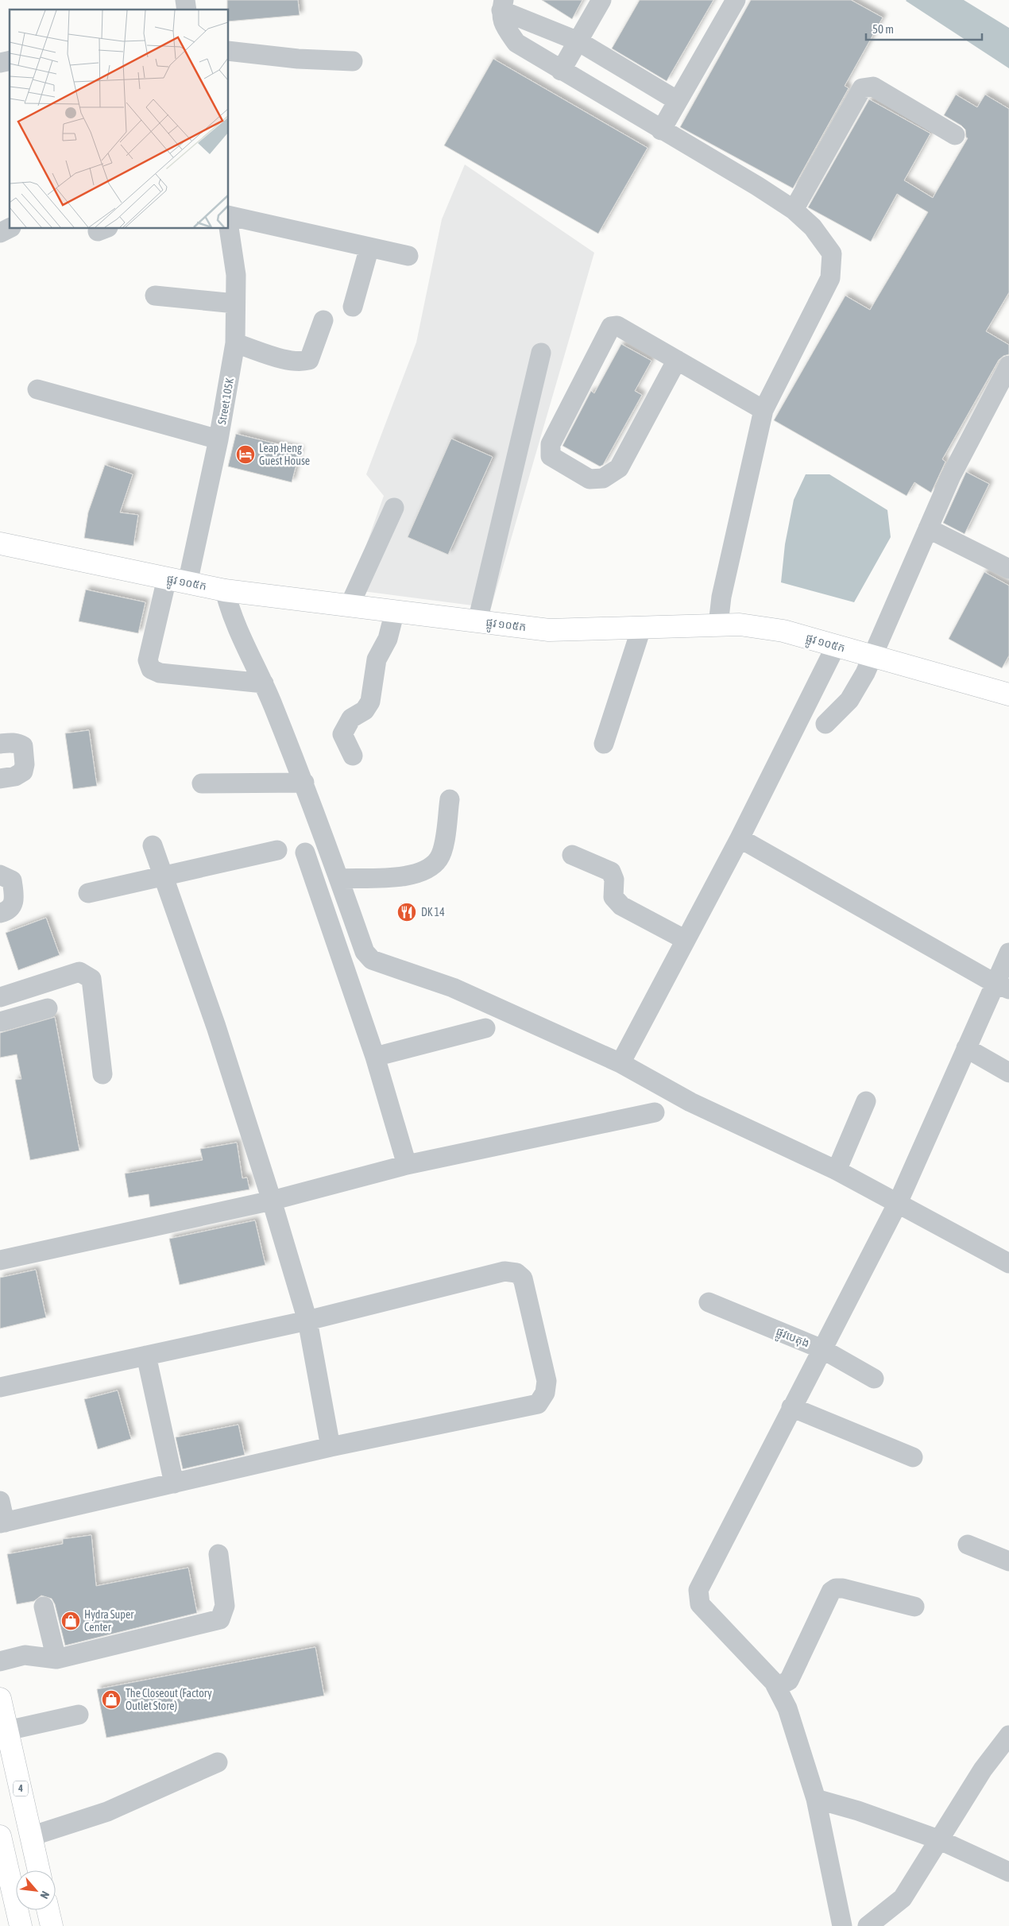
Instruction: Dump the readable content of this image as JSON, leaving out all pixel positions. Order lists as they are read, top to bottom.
{
  "streets": {
    "main road": ["ផ្លូវ ១០៥ក", "4"],
    "street": ["Street 105K", "ផ្លូវបេតុង"]
  },
  "crossings": [
    ["Street 105K", "ផ្លូវ ១០៥ក"]
  ],
  "places": {
    "hotel": ["Leap Heng Guest House"],
    "restaurant": ["DK 14"],
    "shop": ["Hydra Super Center", "The Closeout (Factory Outlet Store)"]
  },
  "scale_bar": "50 m",
  "north": "bottom right"
}
